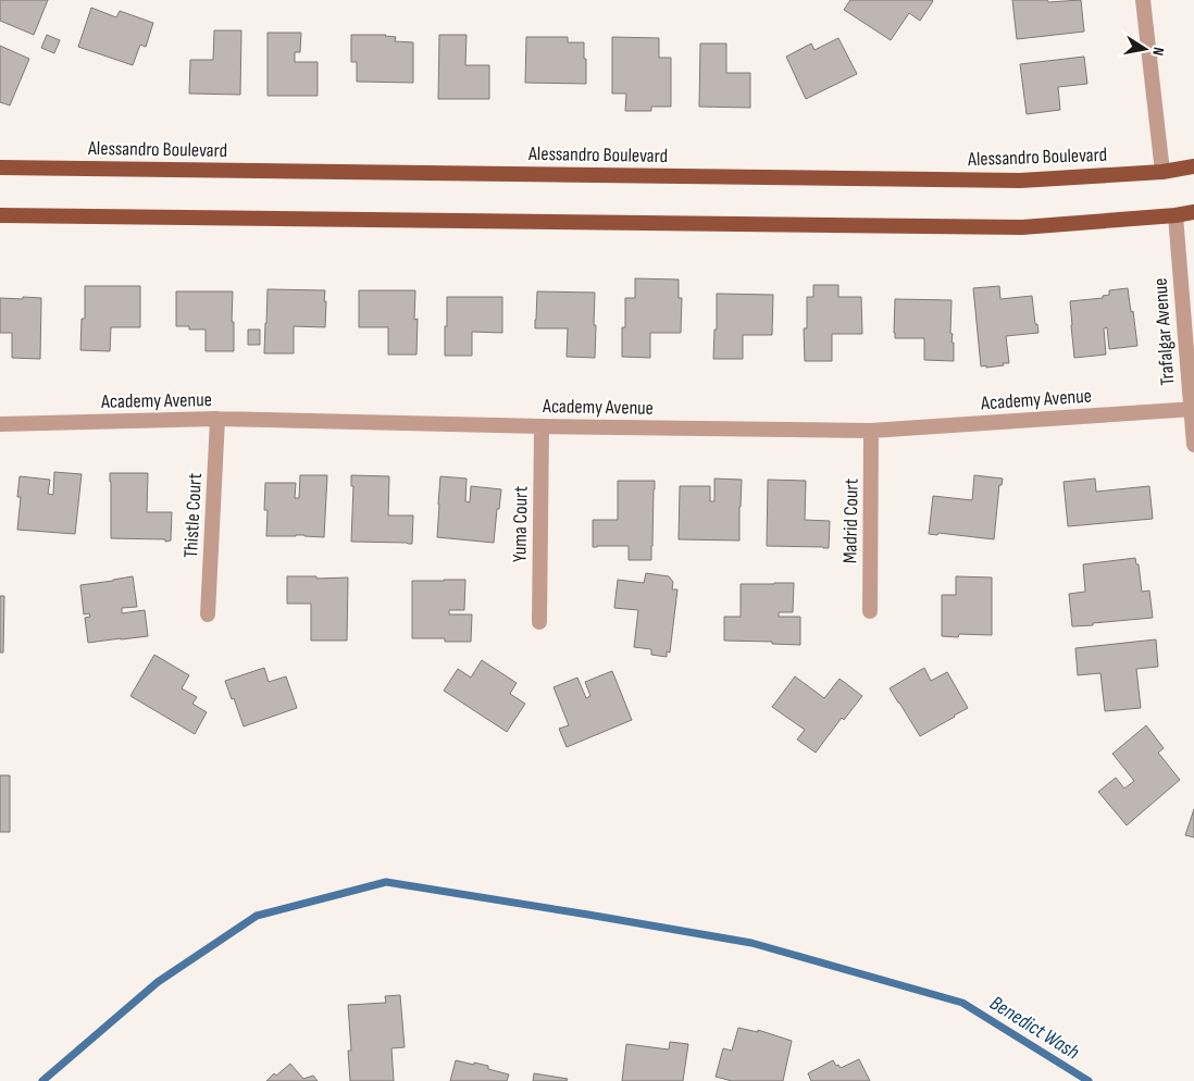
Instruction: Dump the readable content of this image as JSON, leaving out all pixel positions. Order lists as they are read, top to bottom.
{
  "streets": {
    "main road": ["Alessandro Boulevard"],
    "street": [
      "Trafalgar Avenue",
      "Academy Avenue",
      "Thistle Court",
      "Madrid Court",
      "Yuma Court"
    ]
  },
  "crossings": [
    ["Trafalgar Avenue", "Academy Avenue"],
    ["Academy Avenue", "Thistle Court"],
    ["Academy Avenue", "Madrid Court"],
    ["Academy Avenue", "Yuma Court"]
  ],
  "water": ["Benedict Wash"],
  "north": "right"
}
